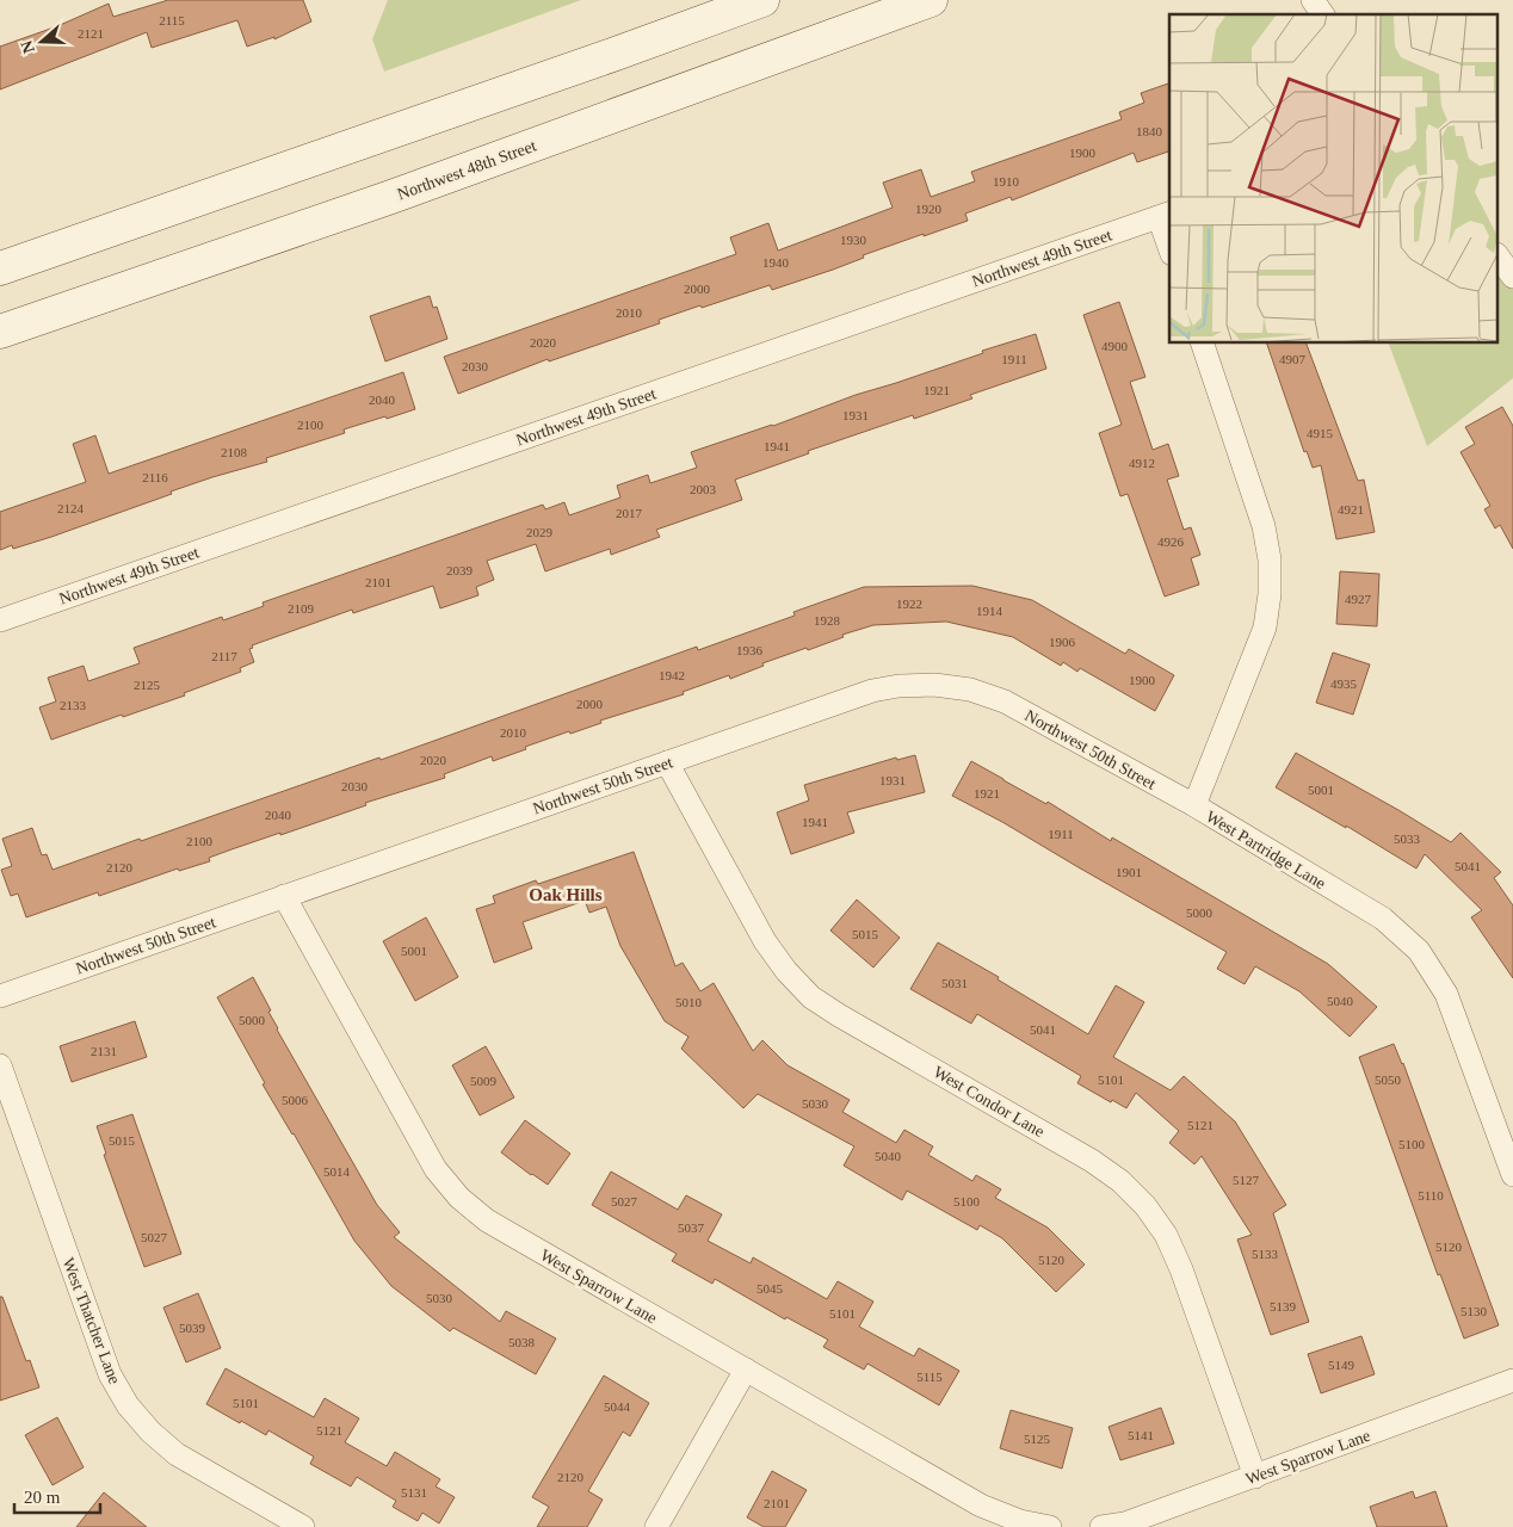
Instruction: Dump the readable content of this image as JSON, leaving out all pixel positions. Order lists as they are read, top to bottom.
{
  "streets": {
    "main road": ["Northwest 48th Street"],
    "street": [
      "Northwest 49th Street",
      "Northwest 50th Street",
      "West Partridge Lane",
      "West Condor Lane",
      "West Sparrow Lane",
      "West Thatcher Lane"
    ]
  },
  "crossings": [
    ["Northwest 50th Street", "West Partridge Lane"],
    ["Northwest 50th Street", "West Condor Lane"],
    ["Northwest 50th Street", "West Sparrow Lane"],
    ["West Condor Lane", "West Sparrow Lane"]
  ],
  "districts": ["Oak Hills"],
  "house_numbers": [
    "2115",
    "2121",
    "1840",
    "1900",
    "1910",
    "1920",
    "1930",
    "1940",
    "2000",
    "2010",
    "2020",
    "4900",
    "1911",
    "4907",
    "2030",
    "1921",
    "2040",
    "1931",
    "2100",
    "4915",
    "1941",
    "2108",
    "4912",
    "2116",
    "2003",
    "2124",
    "4921",
    "2017",
    "2029",
    "4926",
    "2039",
    "2101",
    "4927",
    "1922",
    "2109",
    "1914",
    "1928",
    "1906",
    "1936",
    "2117",
    "1942",
    "1900",
    "4935",
    "2125",
    "2000",
    "2133",
    "2010",
    "2020",
    "1931",
    "2030",
    "5001",
    "1921",
    "2040",
    "1941",
    "1911",
    "5033",
    "2100",
    "5041",
    "2120",
    "1901",
    "5000",
    "5015",
    "5001",
    "5031",
    "5040",
    "5010",
    "5000",
    "5041",
    "2131",
    "5101",
    "5050",
    "5009",
    "5006",
    "5030",
    "5121",
    "5015",
    "5100",
    "5040",
    "5014",
    "5127",
    "5110",
    "5027",
    "5100",
    "5037",
    "5027",
    "5120",
    "5133",
    "5120",
    "5045",
    "5030",
    "5139",
    "5130",
    "5101",
    "5039",
    "5038",
    "5149",
    "5115",
    "5101",
    "5044",
    "5121",
    "5141",
    "5125",
    "2120",
    "5131",
    "2101"
  ],
  "scale_bar": "20 m",
  "north": "left"
}
